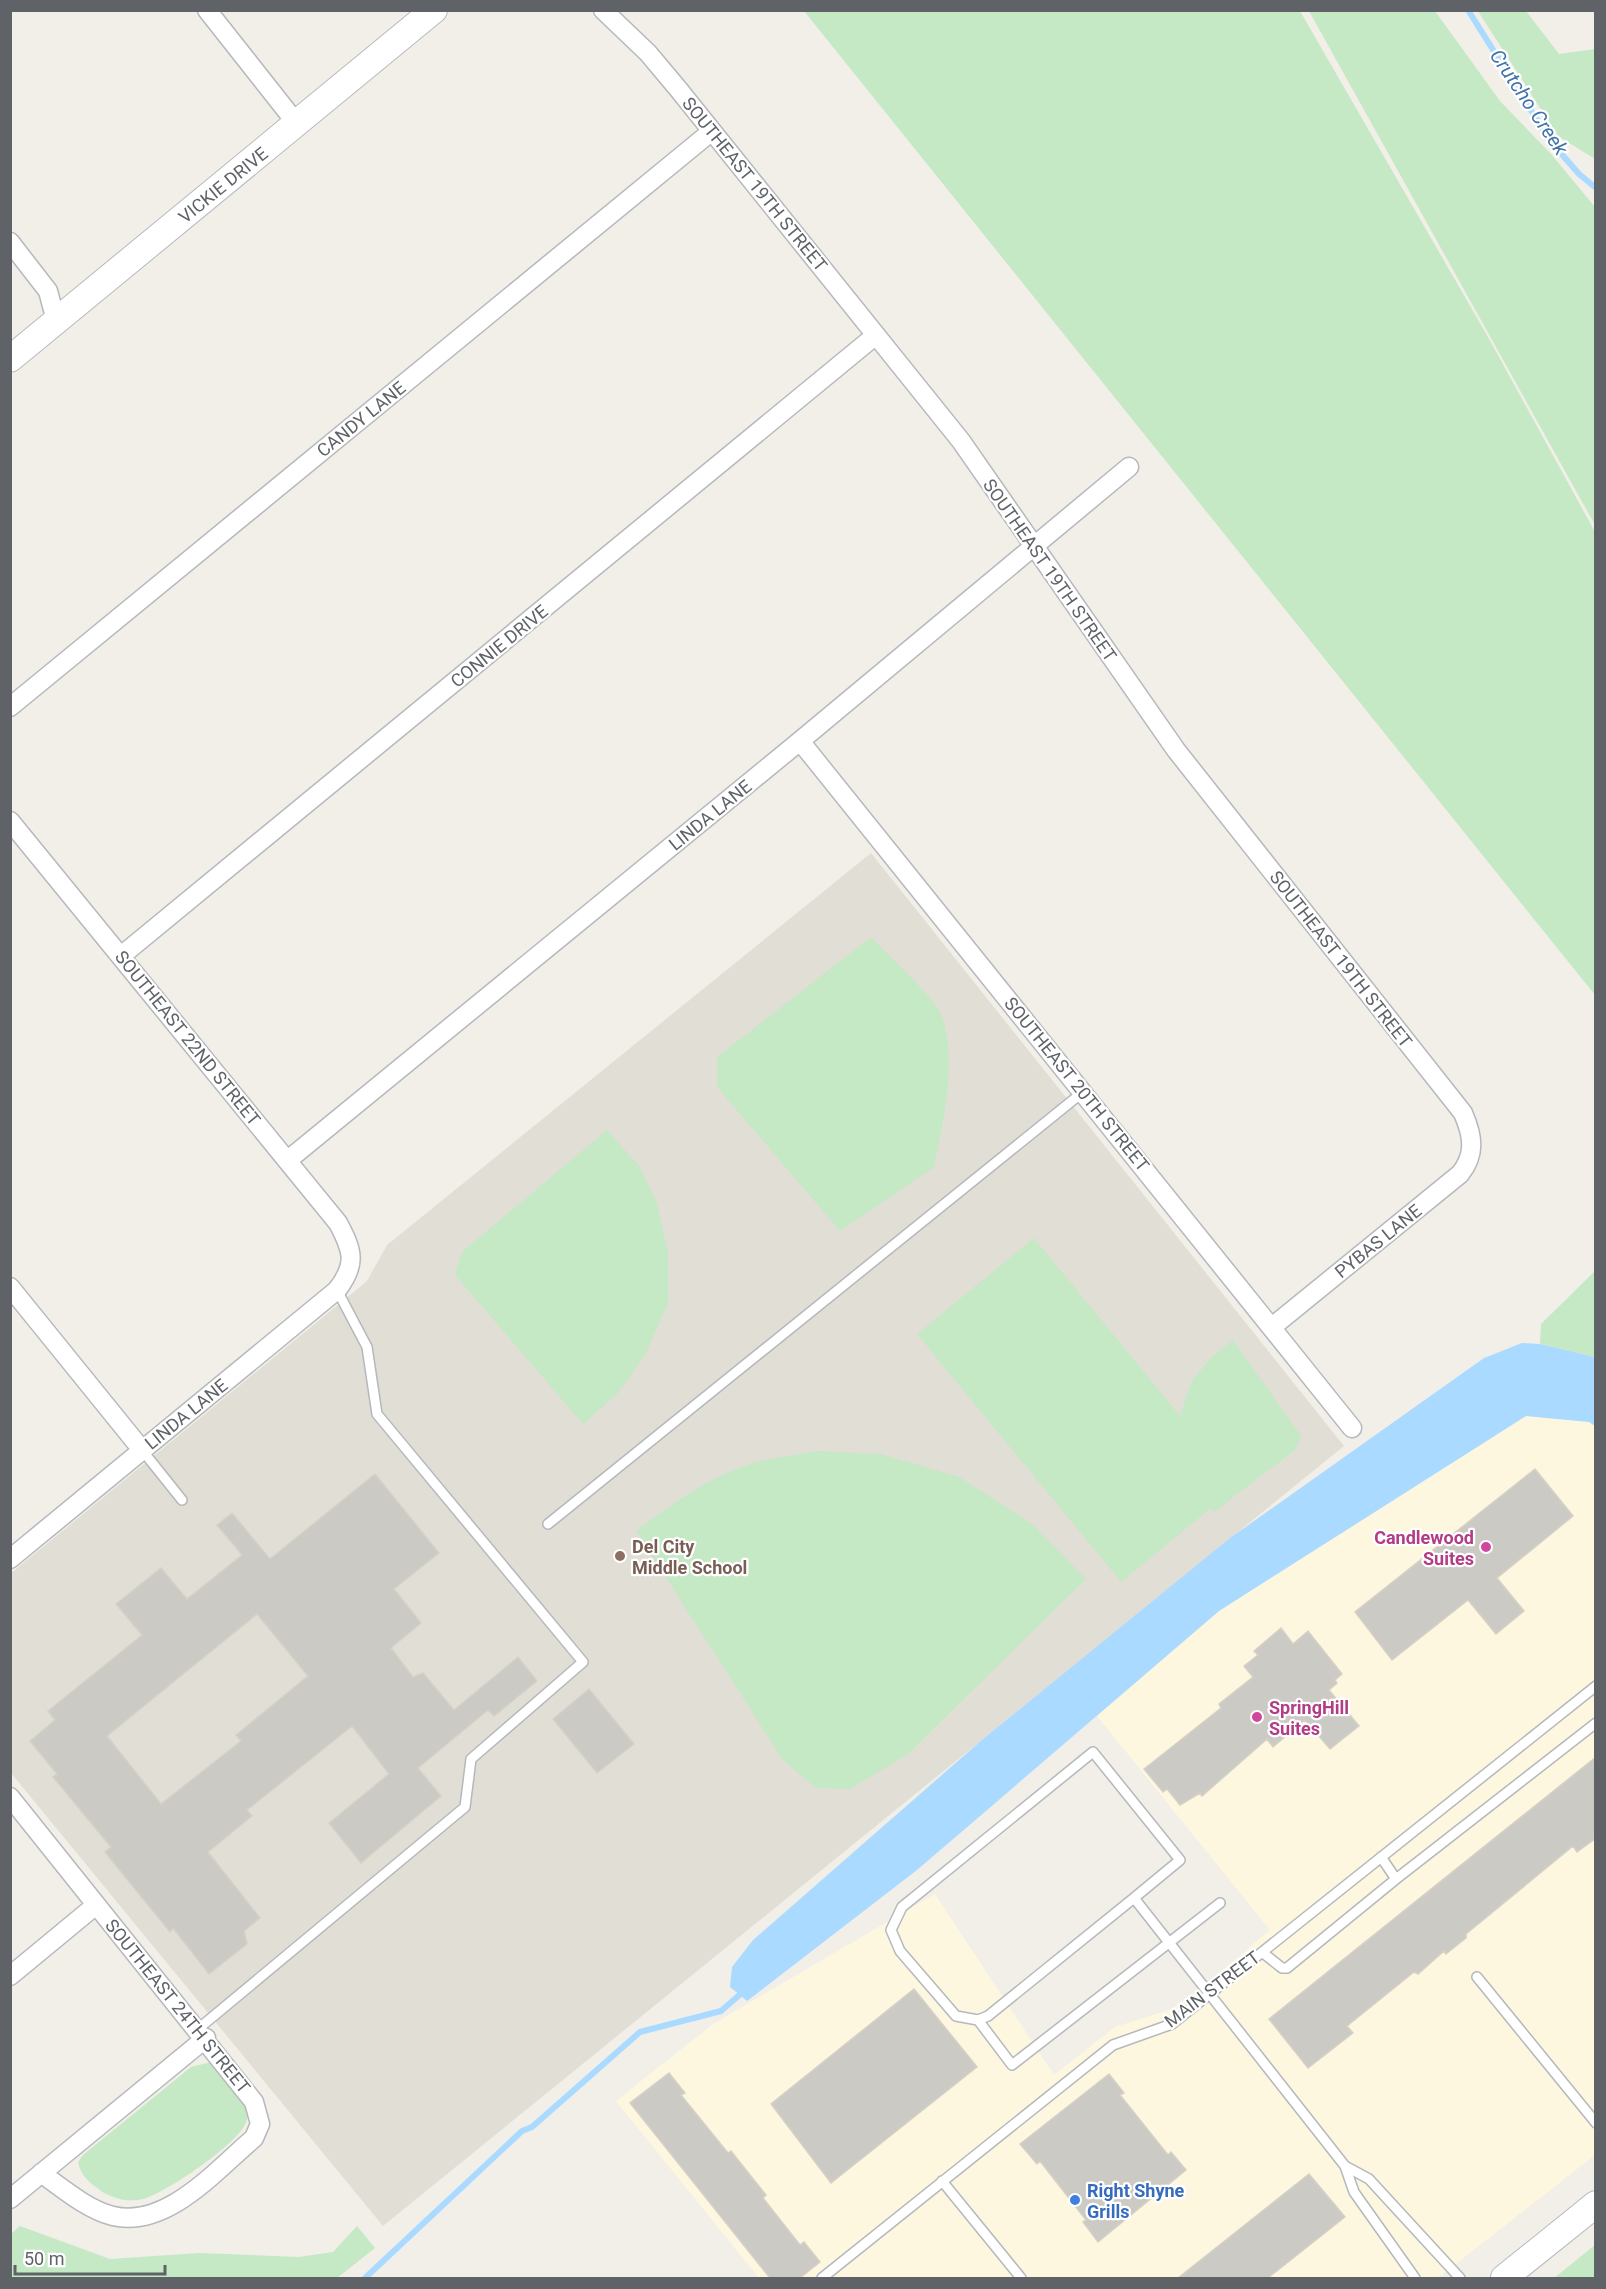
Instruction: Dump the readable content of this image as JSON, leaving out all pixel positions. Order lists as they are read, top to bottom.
{
  "streets": {
    "street": [
      "SOUTHEAST 19TH STREET",
      "VICKIE DRIVE",
      "CANDY LANE",
      "CONNIE DRIVE",
      "LINDA LANE",
      "SOUTHEAST 22ND STREET",
      "SOUTHEAST 20TH STREET",
      "PYBAS LANE",
      "SOUTHEAST 24TH STREET"
    ],
    "lane": ["MAIN STREET"]
  },
  "crossings": [
    ["SOUTHEAST 19TH STREET", "CANDY LANE"],
    ["SOUTHEAST 19TH STREET", "CONNIE DRIVE"],
    ["SOUTHEAST 19TH STREET", "LINDA LANE"],
    ["SOUTHEAST 19TH STREET", "PYBAS LANE"],
    ["CONNIE DRIVE", "SOUTHEAST 22ND STREET"],
    ["LINDA LANE", "SOUTHEAST 22ND STREET"],
    ["LINDA LANE", "SOUTHEAST 20TH STREET"],
    ["SOUTHEAST 20TH STREET", "PYBAS LANE"]
  ],
  "water": ["Crutcho Creek"],
  "places": [
    "Candlewood Suites",
    "Del City Middle School",
    "SpringHill Suites",
    "Right Shyne Grills"
  ],
  "scale_bar": "50 m"
}
